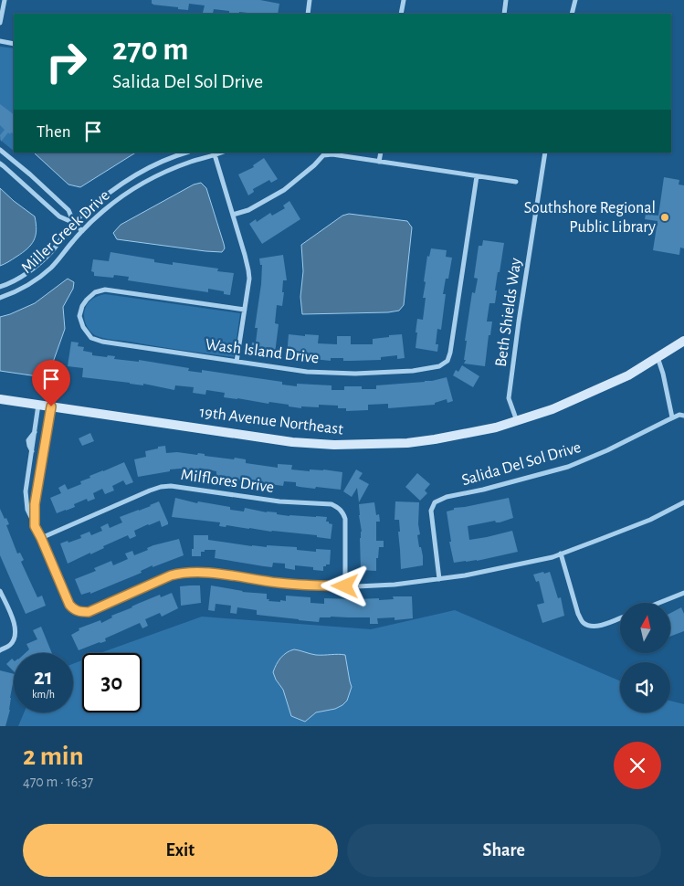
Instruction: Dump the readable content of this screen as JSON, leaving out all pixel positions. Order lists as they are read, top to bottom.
{
  "streets": {
    "street": [
      "Miller Creek Drive",
      "Beth Shields Way",
      "Wash Island Drive",
      "19th Avenue Northeast",
      "Salida Del Sol Drive",
      "Milflores Drive"
    ]
  },
  "crossings": [
    ["Beth Shields Way", "19th Avenue Northeast"]
  ],
  "places": ["Southshore Regional Public Library"],
  "north": "top",
  "page": {
    "turn": ["270 m", "Salida Del Sol Drive"],
    "then": "Then",
    "speed": "21 km/h",
    "limit": "30",
    "heading": ["2 min", "470 m · 16:37"],
    "buttons": ["Exit", "Share"]
  }
}
